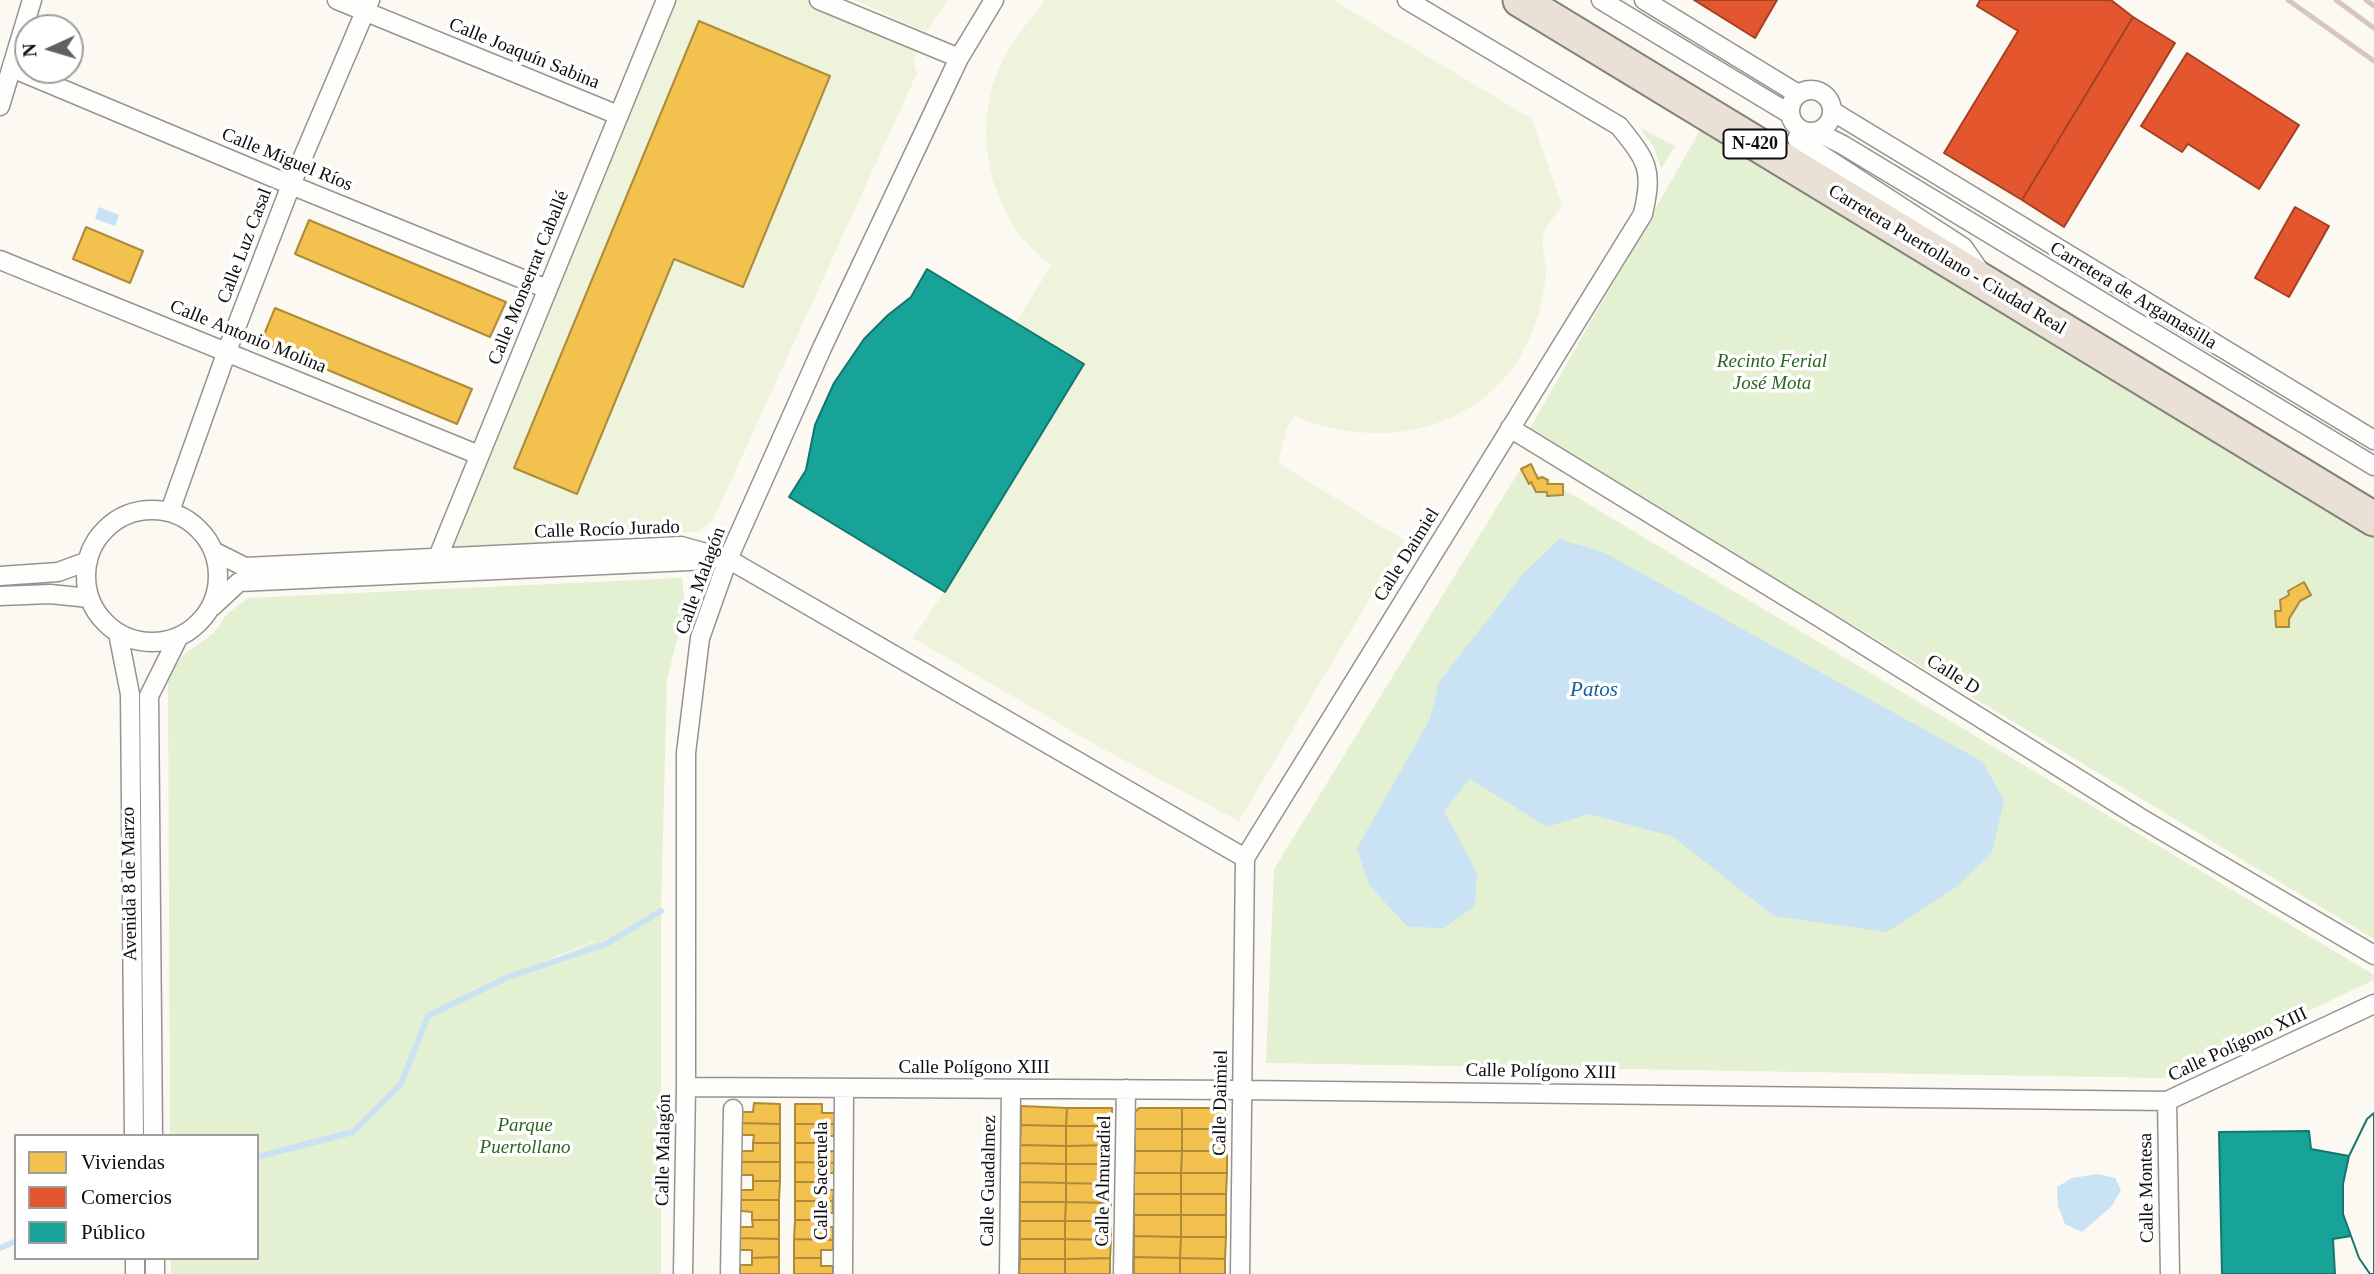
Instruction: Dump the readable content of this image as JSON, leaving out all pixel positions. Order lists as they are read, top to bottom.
{
  "streets": {
    "highway": ["N-420", "Carretera Puertollano - Ciudad Real"],
    "street": [
      "Calle Joaquín Sabina",
      "Calle Miguel Ríos",
      "Calle Luz Casal",
      "Calle Monserrat Caballé",
      "Carretera de Argamasilla",
      "Calle Antonio Molina",
      "Calle Rocío Jurado",
      "Calle Daimiel",
      "Calle Malagón",
      "Calle D",
      "Avenida 8 de Marzo",
      "Calle Polígono XIII",
      "Calle Saceruela",
      "Calle Guadalmez",
      "Calle Almuradiel",
      "Calle Montesa"
    ]
  },
  "crossings": [
    ["Calle Joaquín Sabina", "Calle Luz Casal"],
    ["Calle Joaquín Sabina", "Calle Monserrat Caballé"],
    ["Calle Miguel Ríos", "Calle Luz Casal"],
    ["Calle Miguel Ríos", "Calle Monserrat Caballé"],
    ["Calle Luz Casal", "Calle Antonio Molina"],
    ["Calle Luz Casal", "Calle Rocío Jurado"],
    ["Calle Luz Casal", "Avenida 8 de Marzo"],
    ["Carretera Puertollano - Ciudad Real", "Carretera de Argamasilla"],
    ["Calle Monserrat Caballé", "Calle Antonio Molina"],
    ["Calle Monserrat Caballé", "Calle Rocío Jurado"],
    ["Calle Rocío Jurado", "Calle Malagón"],
    ["Calle Rocío Jurado", "Avenida 8 de Marzo"],
    ["Calle Daimiel", "Calle D"],
    ["Calle Daimiel", "Calle Polígono XIII"],
    ["Calle Malagón", "Calle Polígono XIII"],
    ["Calle Polígono XIII", "Calle Saceruela"],
    ["Calle Polígono XIII", "Calle Guadalmez"],
    ["Calle Polígono XIII", "Calle Almuradiel"],
    ["Calle Polígono XIII", "Calle Montesa"]
  ],
  "water": ["Patos"],
  "parks": ["Recinto Ferial José Mota", "Parque Puertollano"],
  "legend": ["Viviendas", "Comercios", "Público"],
  "north": "left"
}
